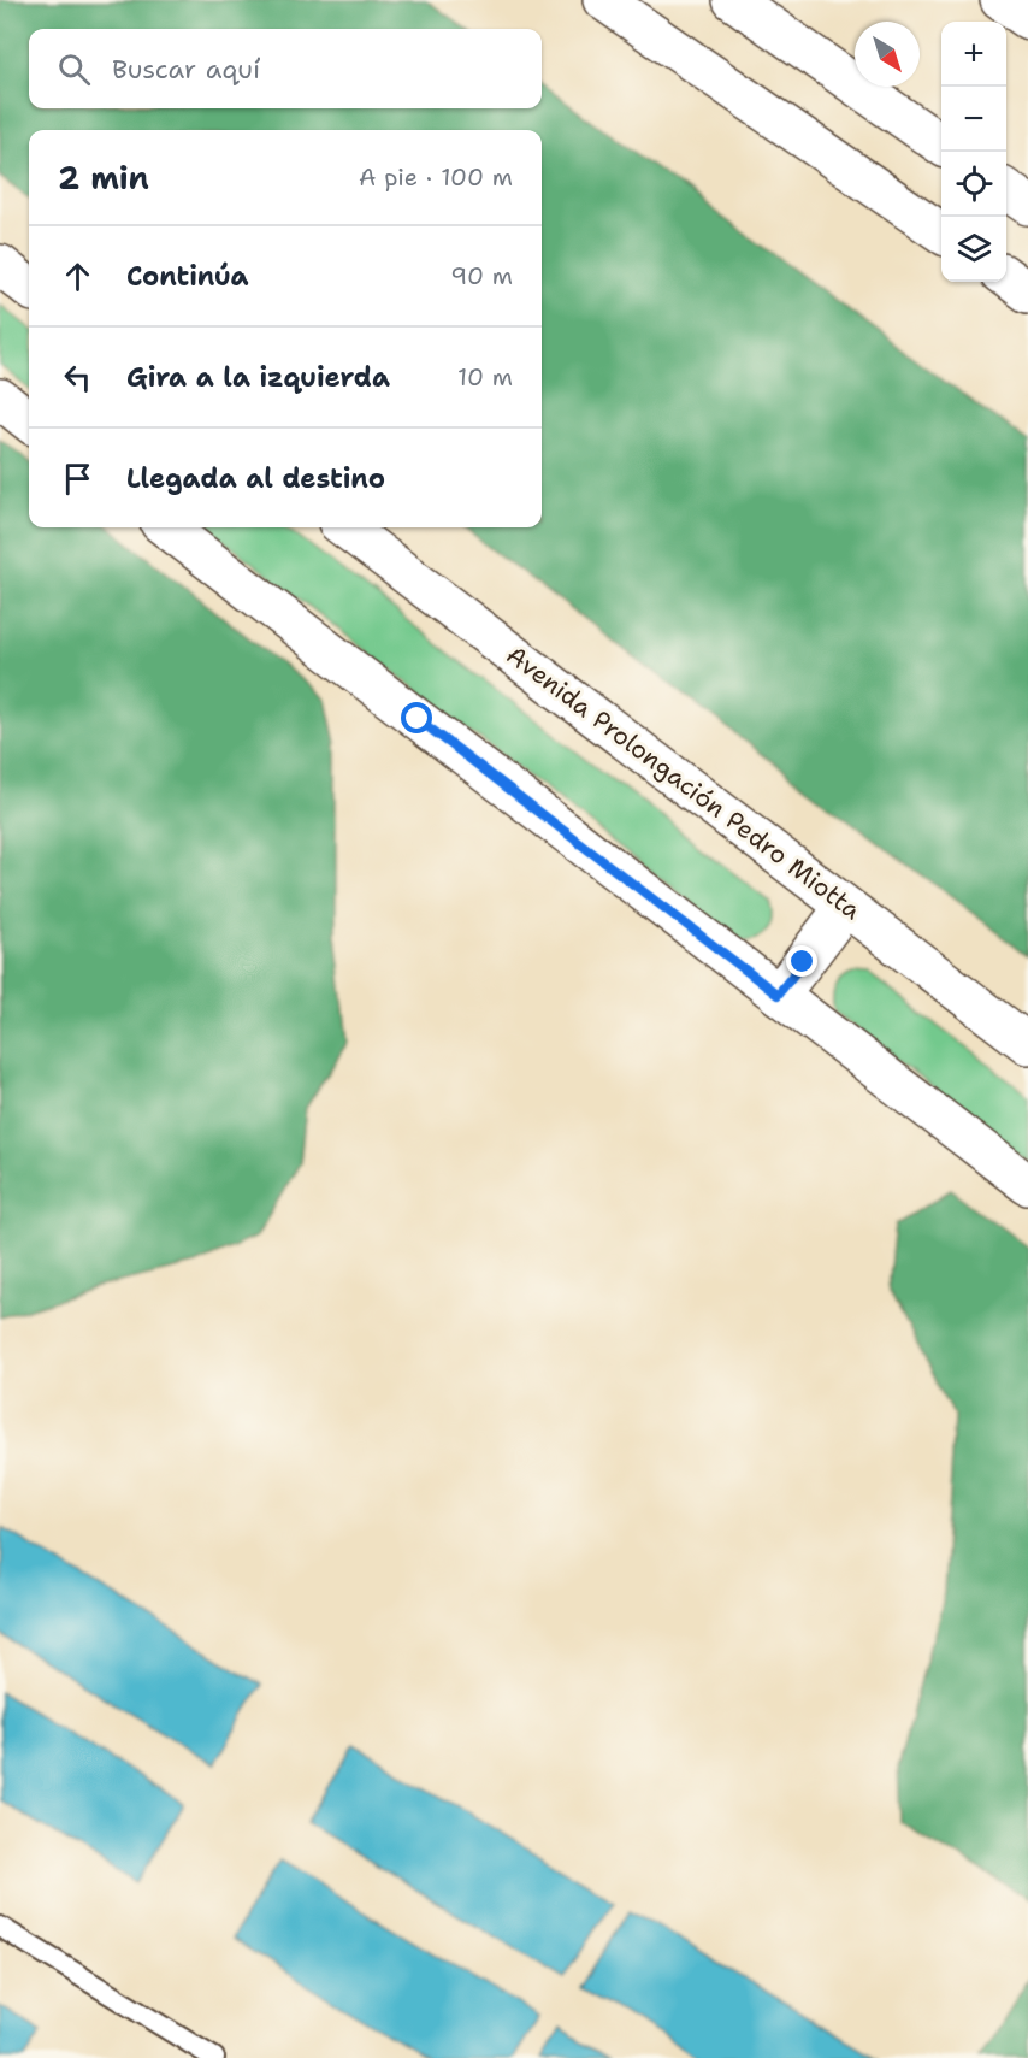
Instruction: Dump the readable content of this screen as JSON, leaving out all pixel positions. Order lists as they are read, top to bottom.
{
  "streets": {
    "main road": ["Avenida Prolongación Pedro Miotta"]
  },
  "north": "bottom right",
  "page": {
    "map_buttons": ["+", "−"],
    "search": "Buscar aquí",
    "heading": ["2 min", "A pie · 100 m"],
    "list": [
      ["Continúa", "90 m"],
      ["Gira a la izquierda", "10 m"],
      "Llegada al destino"
    ]
  }
}
